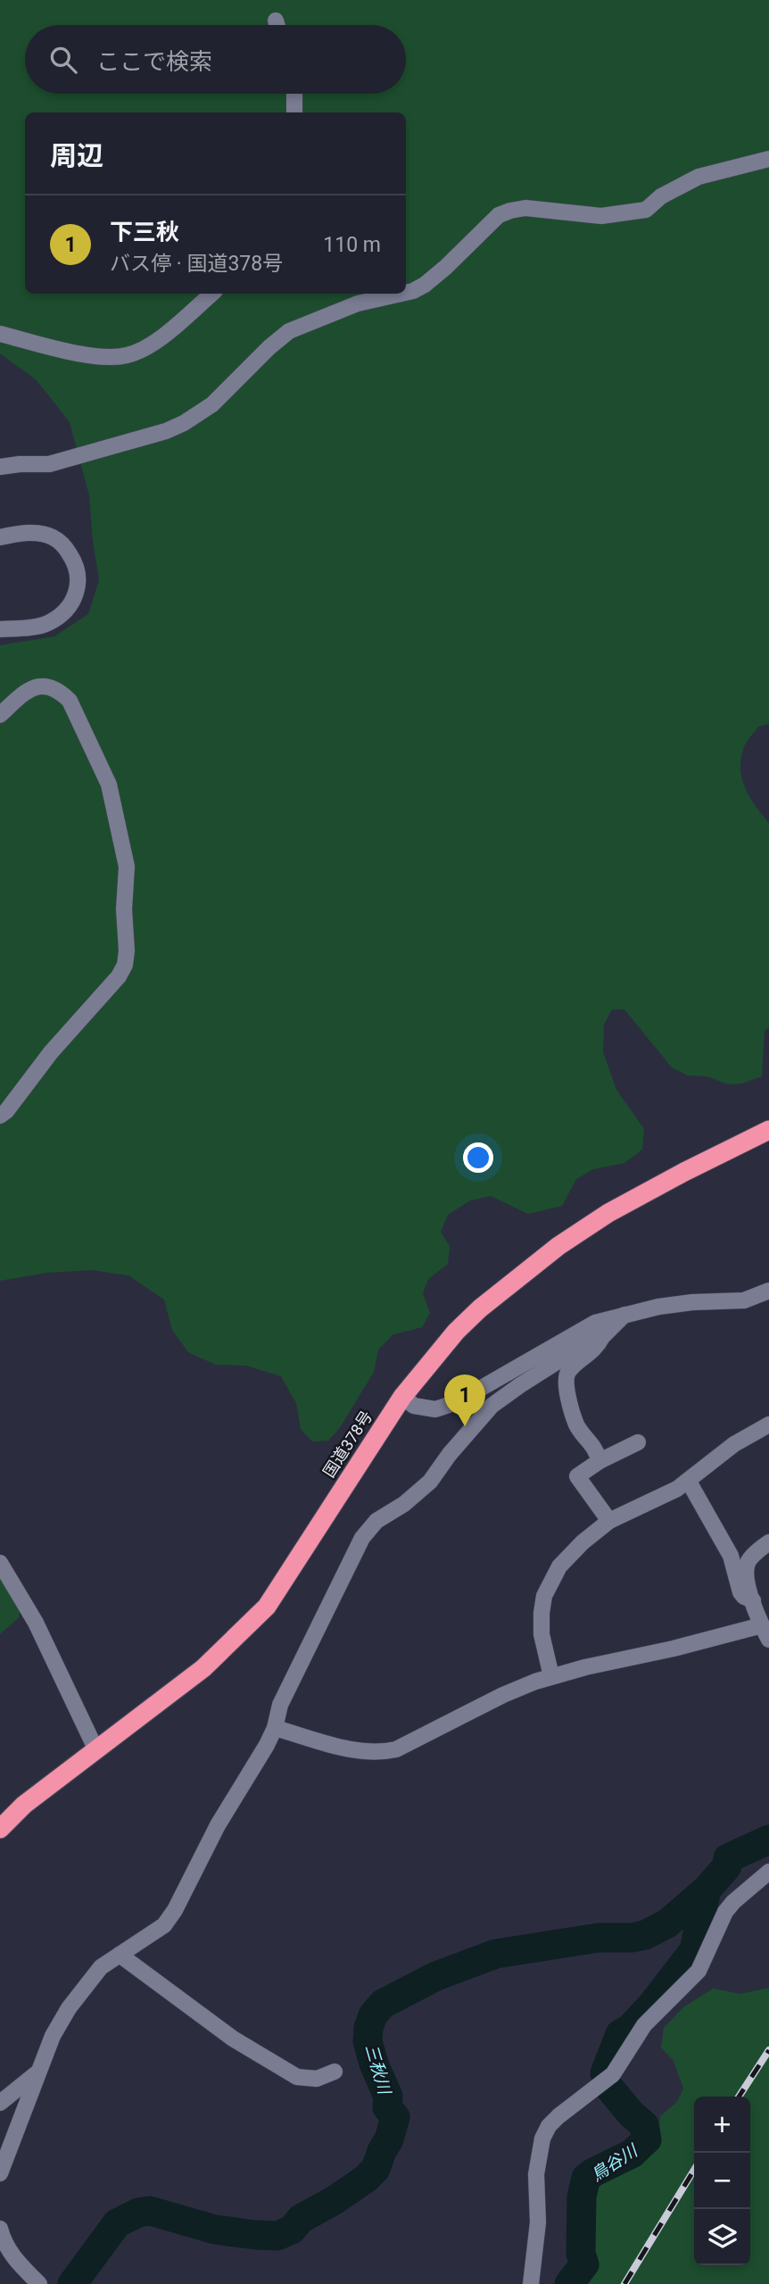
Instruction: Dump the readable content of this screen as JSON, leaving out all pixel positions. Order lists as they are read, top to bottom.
{
  "streets": {
    "highway": ["国道378号"]
  },
  "water": ["三秋川", "鳥谷川"],
  "page": {
    "search": "ここで検索",
    "heading": "周辺",
    "list": [
      {
        "mark": "1",
        "name": "下三秋",
        "note": "バス停 · 国道378号",
        "value": "110 m"
      }
    ],
    "pins": "1",
    "map_buttons": ["+", "−"]
  }
}
